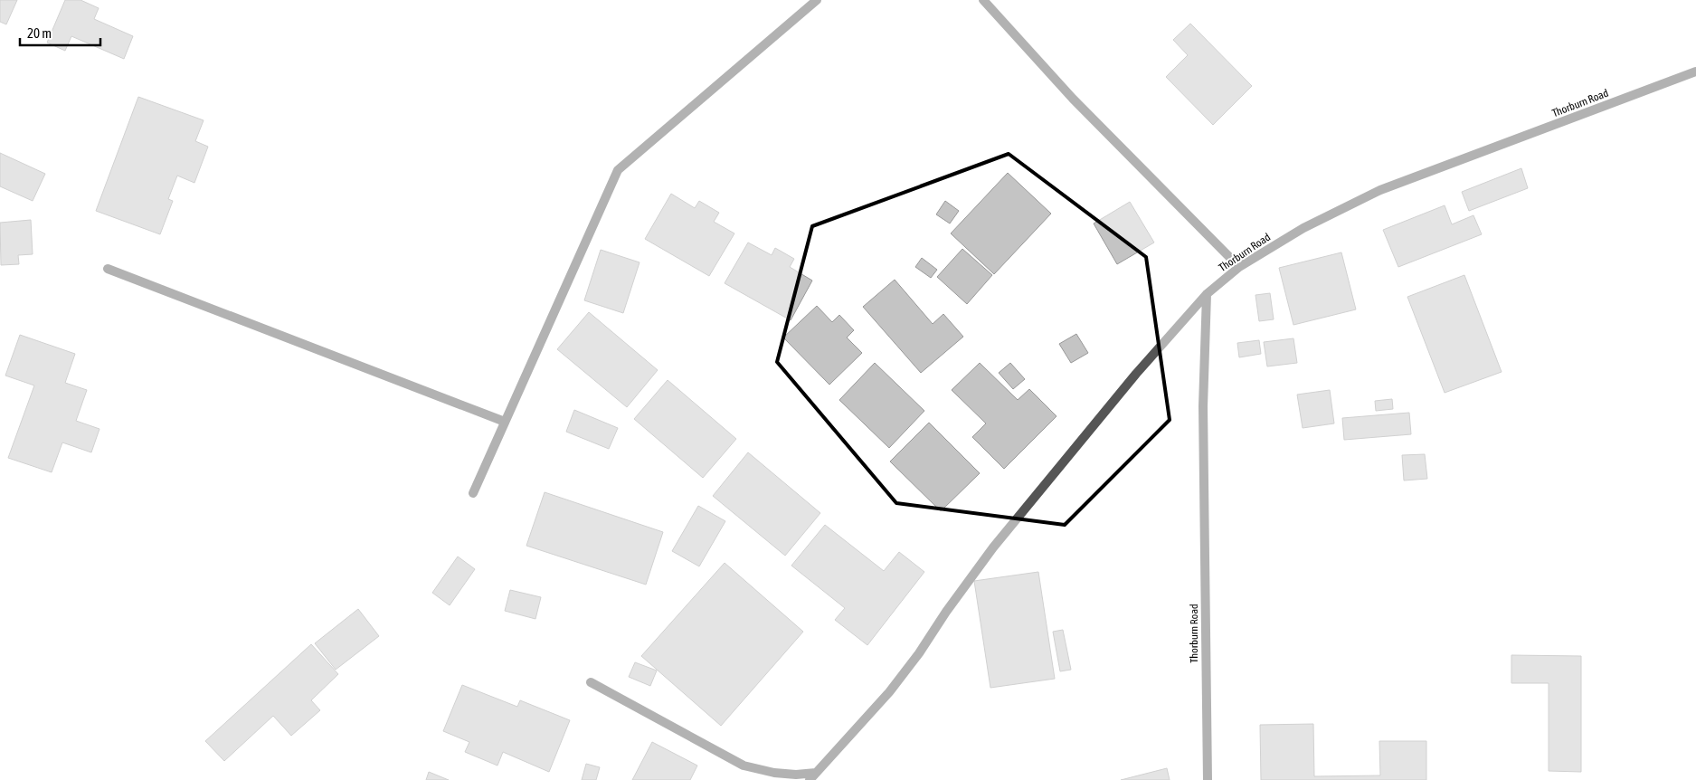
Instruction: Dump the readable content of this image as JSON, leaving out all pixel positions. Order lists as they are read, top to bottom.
{
  "streets": {
    "street": ["Thorburn Road"]
  },
  "scale_bar": "20 m"
}
